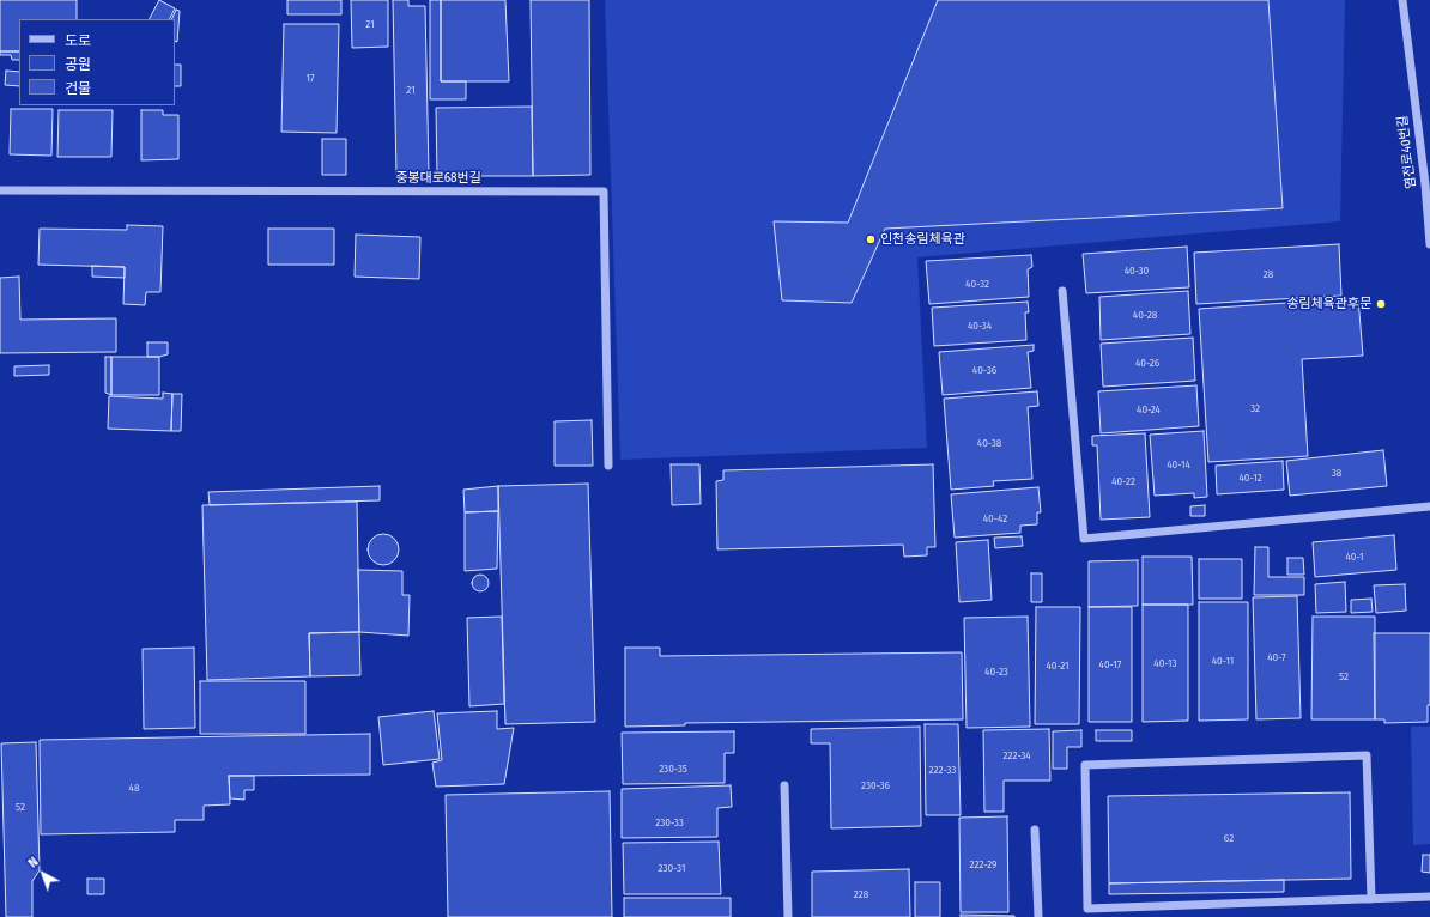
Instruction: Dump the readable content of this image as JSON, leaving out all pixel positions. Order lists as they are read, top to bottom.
{
  "streets": {
    "street": ["염전로40번길", "중봉대로68번길"]
  },
  "places": ["인천송림체육관", "송림체육관후문"],
  "house_numbers": [
    "21",
    "17",
    "21",
    "40-30",
    "28",
    "40-32",
    "40-28",
    "40-34",
    "40-26",
    "40-36",
    "32",
    "40-24",
    "40-38",
    "40-14",
    "38",
    "40-12",
    "40-22",
    "40-42",
    "40-1",
    "40-7",
    "40-11",
    "40-13",
    "40-17",
    "40-21",
    "40-23",
    "52",
    "222-34",
    "230-35",
    "222-33",
    "230-36",
    "48",
    "52",
    "230-33",
    "62",
    "222-29",
    "230-31",
    "228"
  ],
  "legend": ["도로", "공원", "건물"],
  "north": "top left"
}
